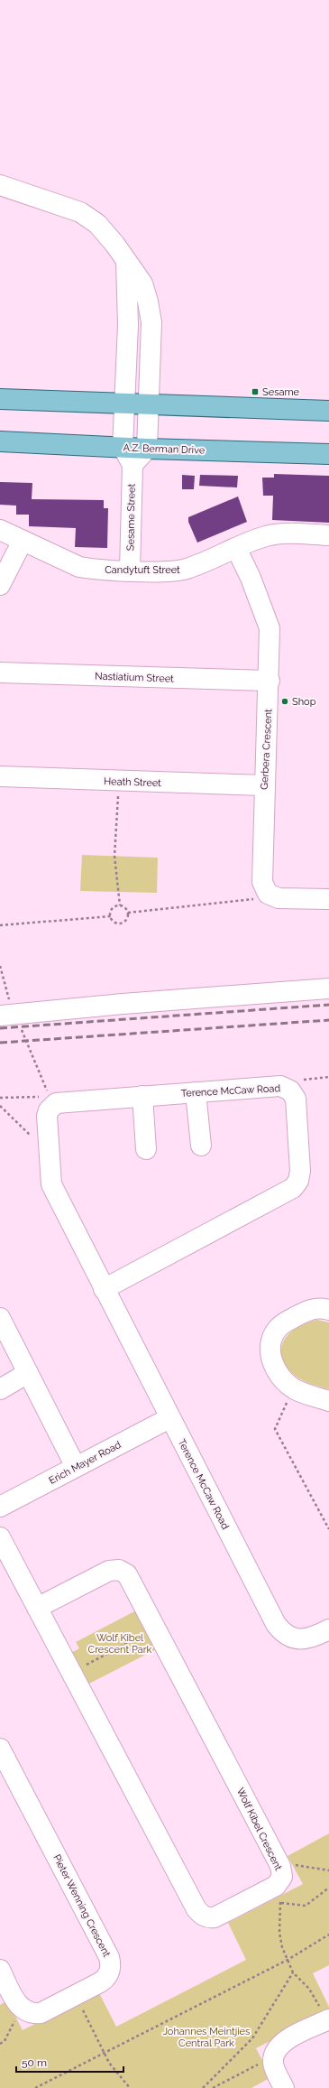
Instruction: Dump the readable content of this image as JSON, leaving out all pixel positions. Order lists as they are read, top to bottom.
{
  "streets": {
    "main road": ["A.Z. Berman Drive"],
    "street": [
      "Sesame Street",
      "Candytuft Street",
      "Nastiatium Street",
      "Gerbera Crescent",
      "Heath Street",
      "Terence McCaw Road",
      "Erich Mayer Road",
      "Wolf Kibel Crescent",
      "Pieter Wenning Crescent"
    ]
  },
  "crossings": [
    ["Sesame Street", "Candytuft Street"],
    ["Candytuft Street", "Gerbera Crescent"],
    ["Nastiatium Street", "Gerbera Crescent"],
    ["Gerbera Crescent", "Heath Street"],
    ["Terence McCaw Road", "Erich Mayer Road"]
  ],
  "parks": ["Wolf Kibel Crescent Park", "Johannes Meintjies Central Park"],
  "places": {
    "transit": ["Sesame"],
    "other": ["Shop"]
  },
  "scale_bar": "50 m"
}
